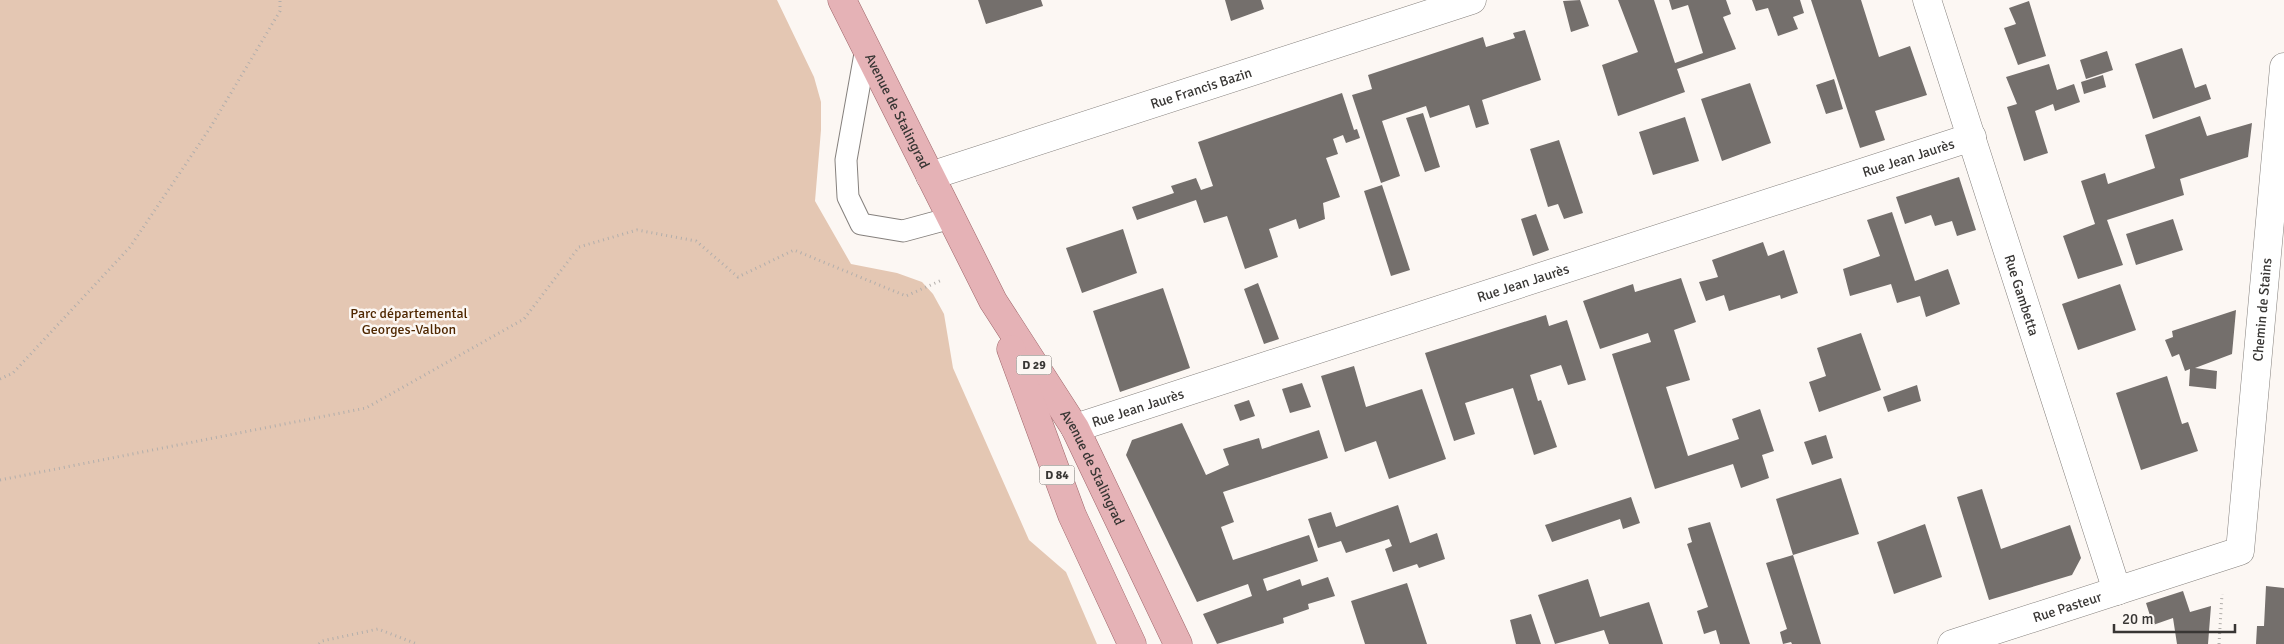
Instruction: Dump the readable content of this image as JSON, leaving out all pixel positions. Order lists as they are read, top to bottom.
{
  "streets": {
    "main road": ["Avenue de Stalingrad", "D 29", "D 84"],
    "street": [
      "Rue Francis Bazin",
      "Rue Jean Jaurès",
      "Rue Gambetta",
      "Chemin de Stains",
      "Rue Pasteur"
    ]
  },
  "crossings": [
    ["Rue Francis Bazin", "Avenue de Stalingrad"],
    ["Avenue de Stalingrad", "Rue Jean Jaurès"],
    ["Rue Jean Jaurès", "Rue Gambetta"],
    ["Rue Gambetta", "Rue Pasteur"],
    ["Chemin de Stains", "Rue Pasteur"]
  ],
  "parks": ["Parc départemental Georges-Valbon"],
  "scale_bar": "20 m"
}
